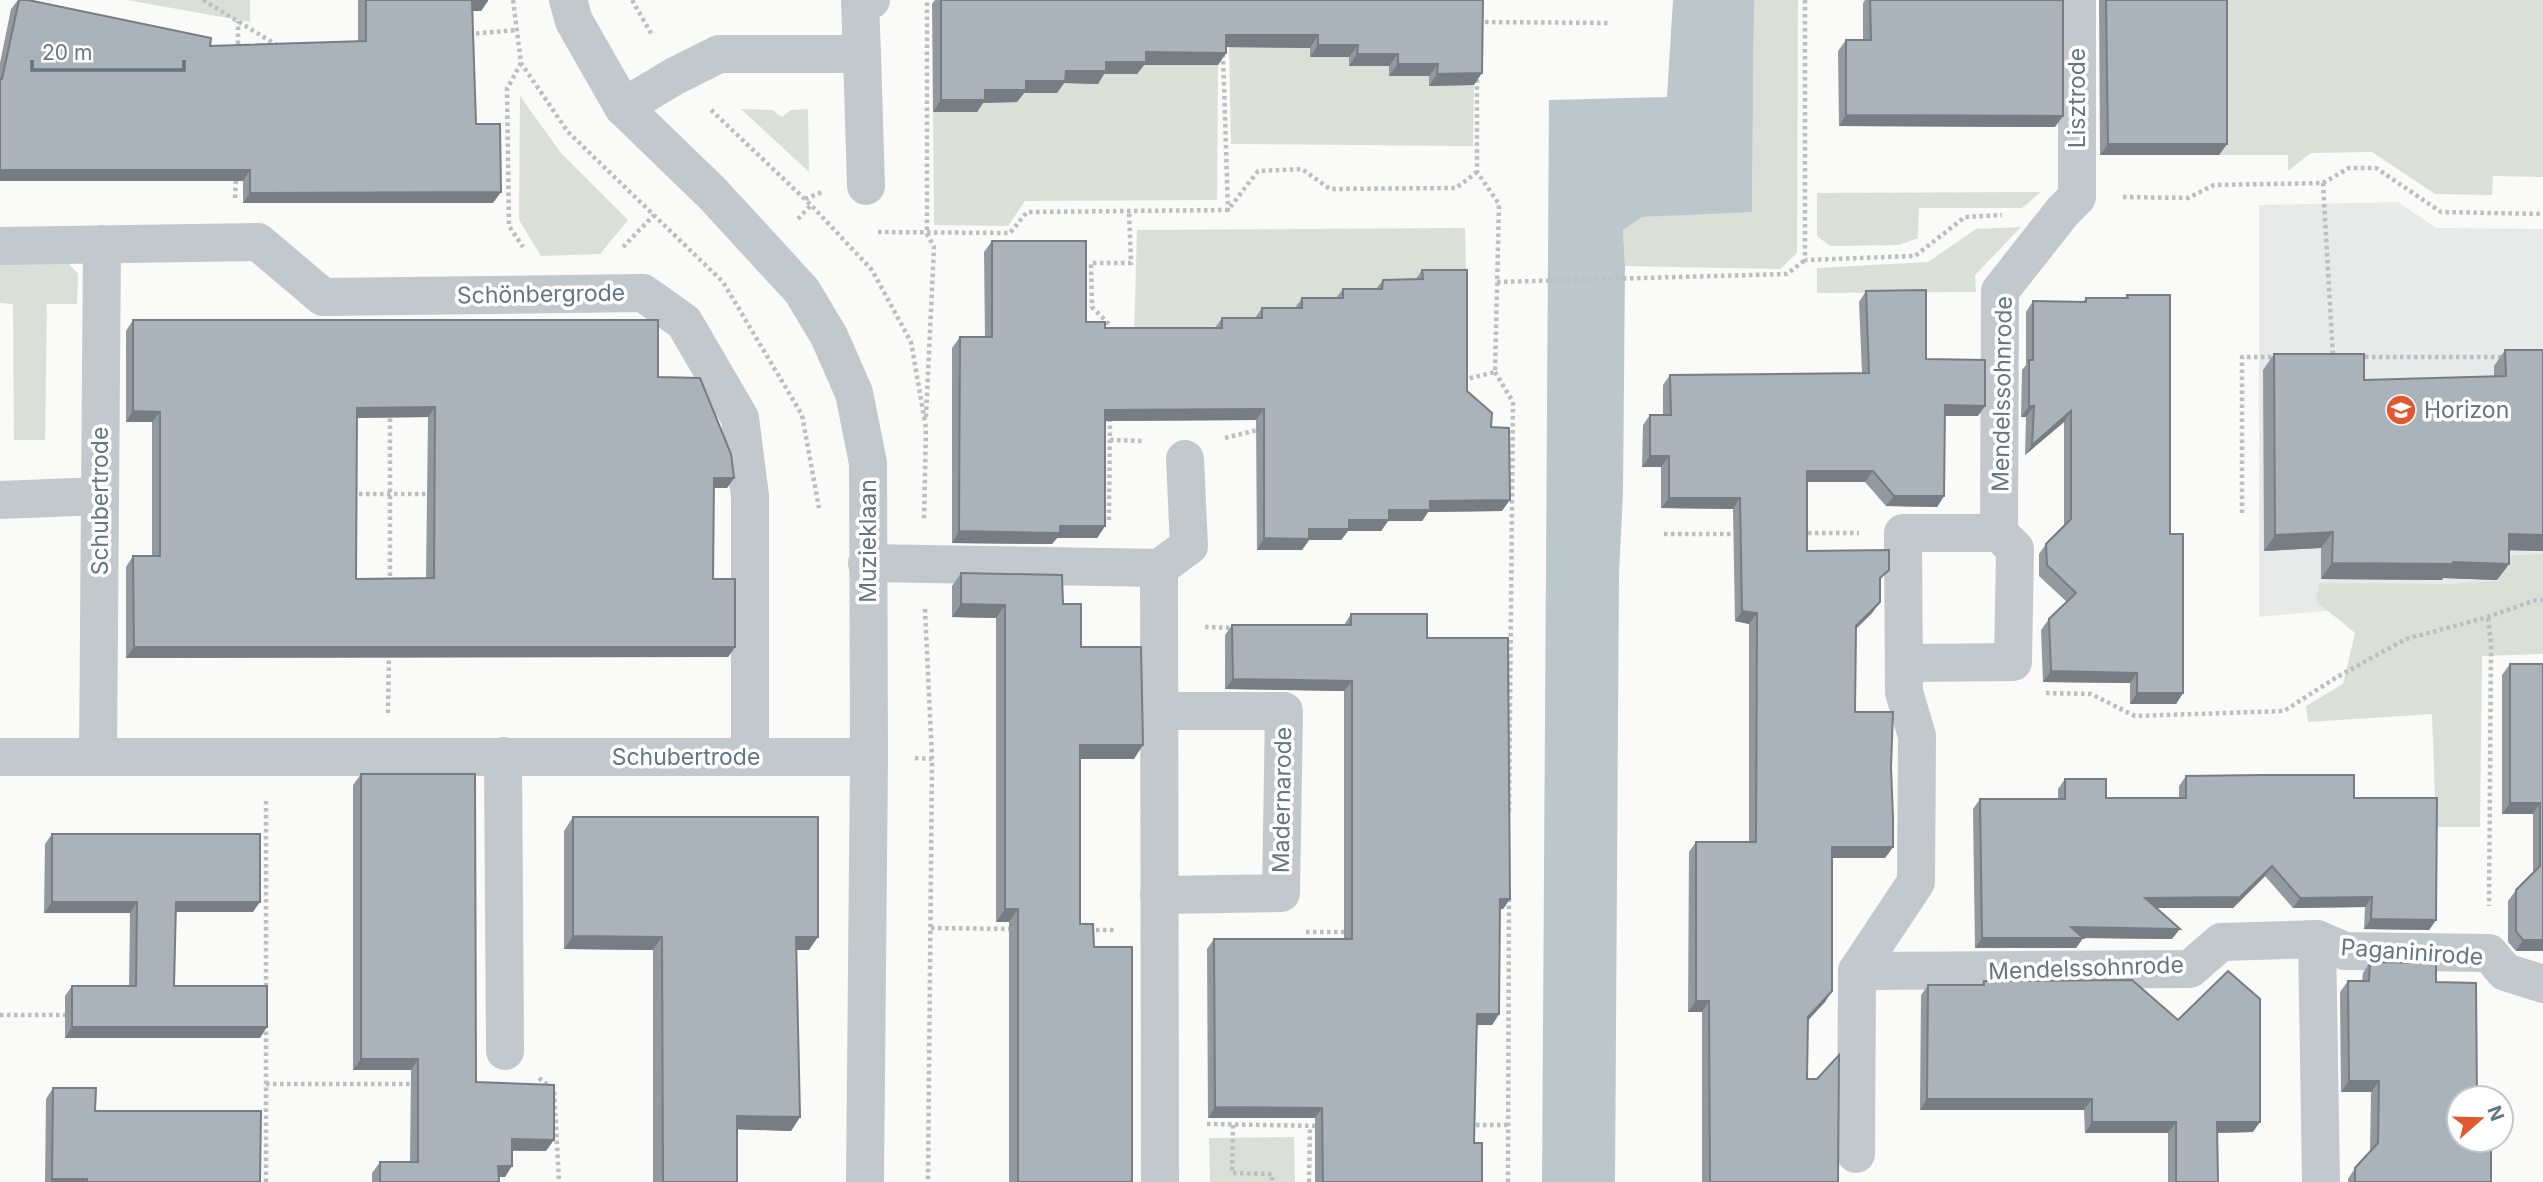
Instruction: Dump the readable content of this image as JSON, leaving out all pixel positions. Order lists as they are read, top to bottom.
{
  "streets": {
    "street": [
      "Lisztrode",
      "Schönbergrode",
      "Mendelssohnrode",
      "Schubertrode",
      "Muzieklaan",
      "Madernarode",
      "Paganinirode"
    ]
  },
  "crossings": [
    ["Lisztrode", "Mendelssohnrode"],
    ["Schönbergrode", "Schubertrode"],
    ["Mendelssohnrode", "Paganinirode"],
    ["Schubertrode", "Muzieklaan"]
  ],
  "places": {
    "school or university": ["Horizon"]
  },
  "scale_bar": "20 m",
  "north": "right"
}
